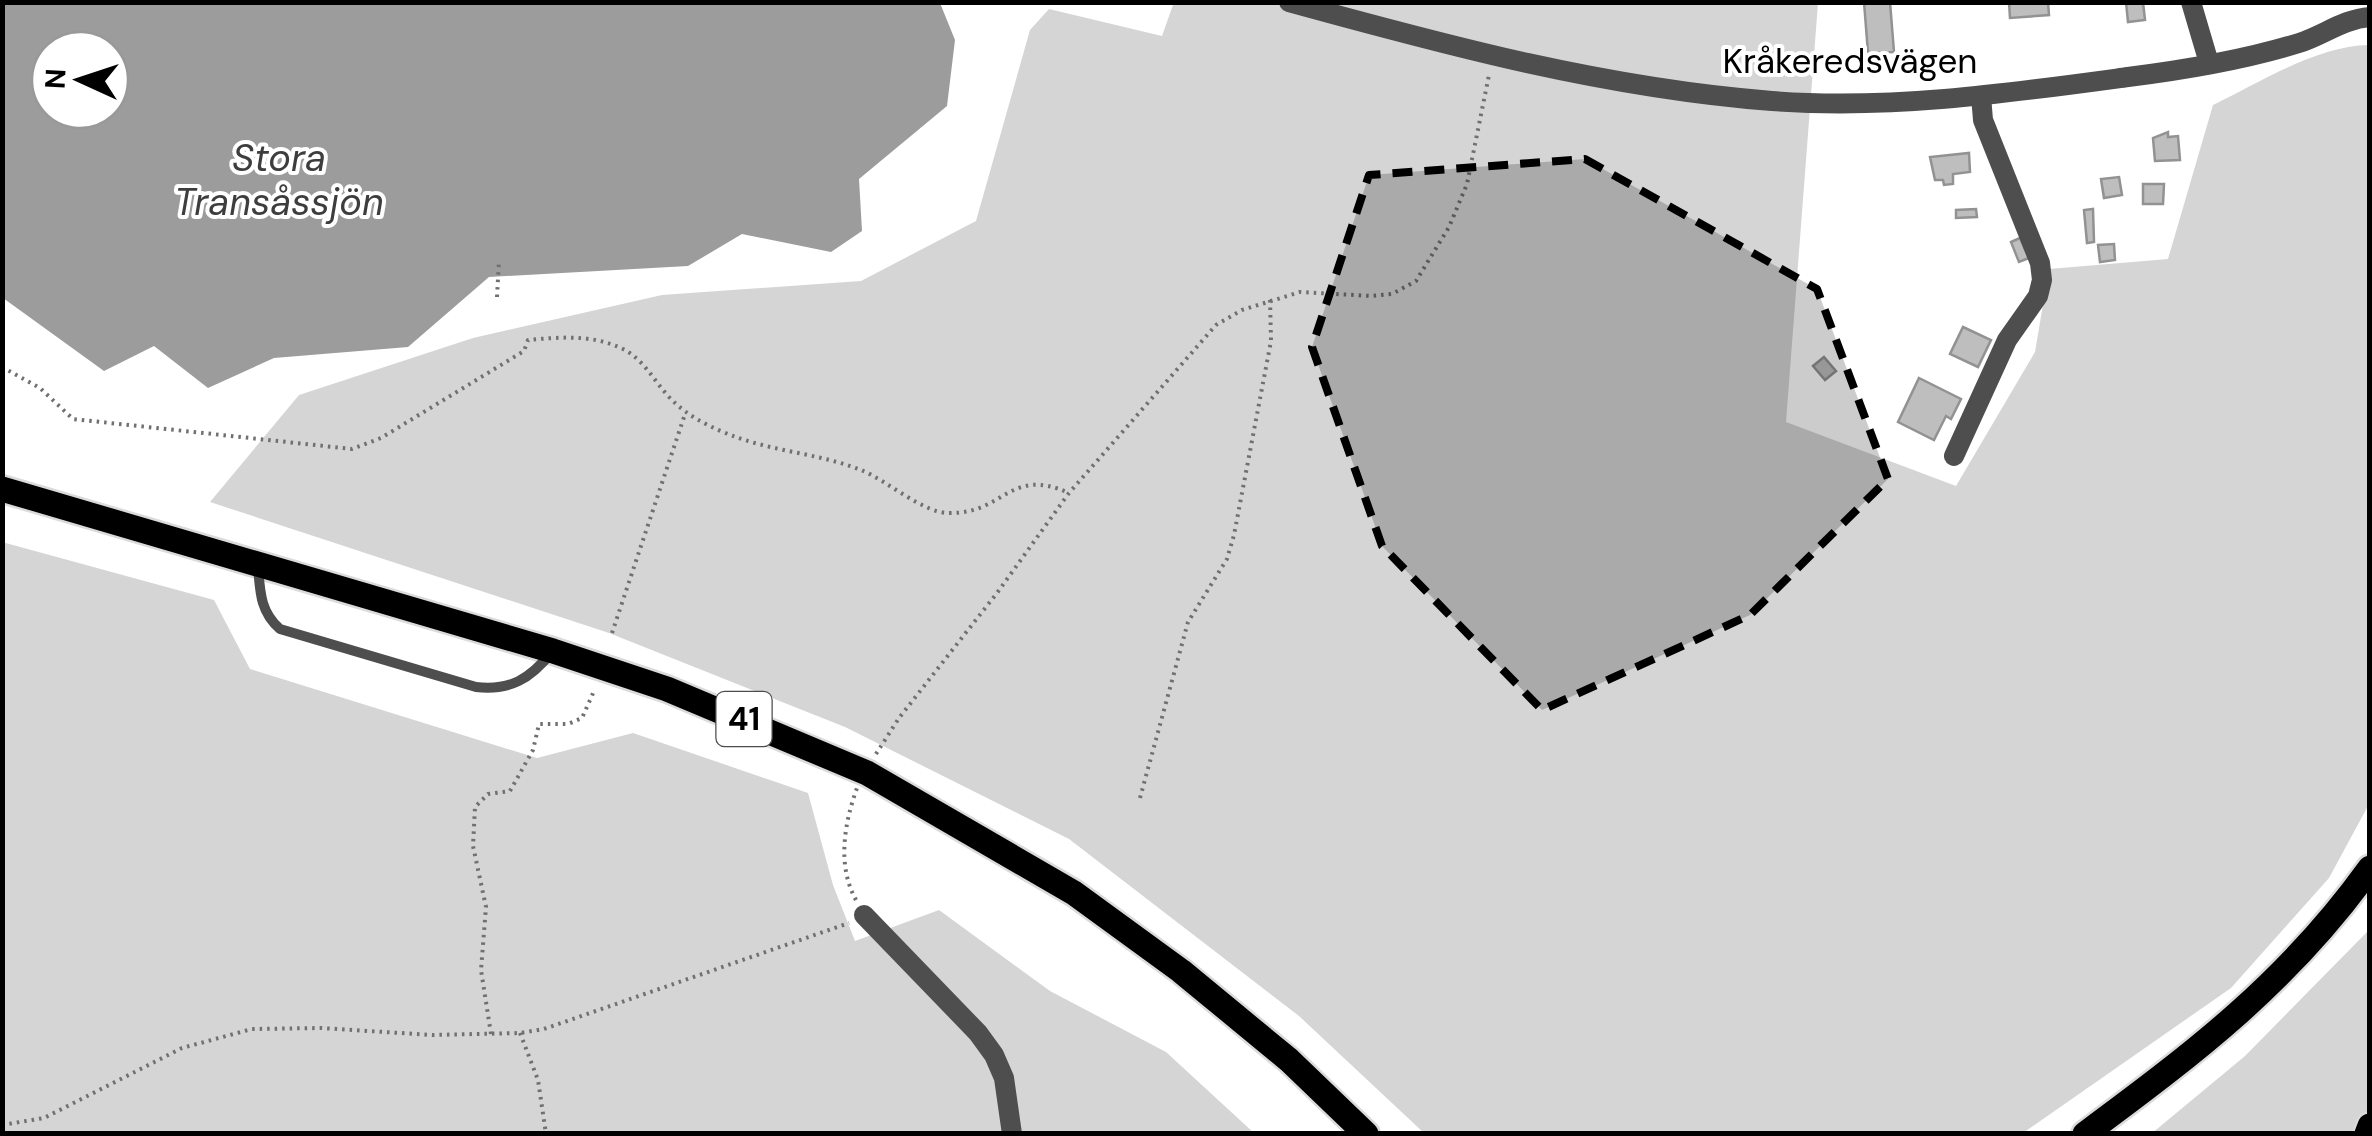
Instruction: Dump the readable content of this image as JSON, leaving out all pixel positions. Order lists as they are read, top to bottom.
{
  "streets": {
    "main road": ["41"],
    "street": ["Kråkeredsvägen"]
  },
  "water": ["Stora Transåssjön"],
  "north": "left"
}
